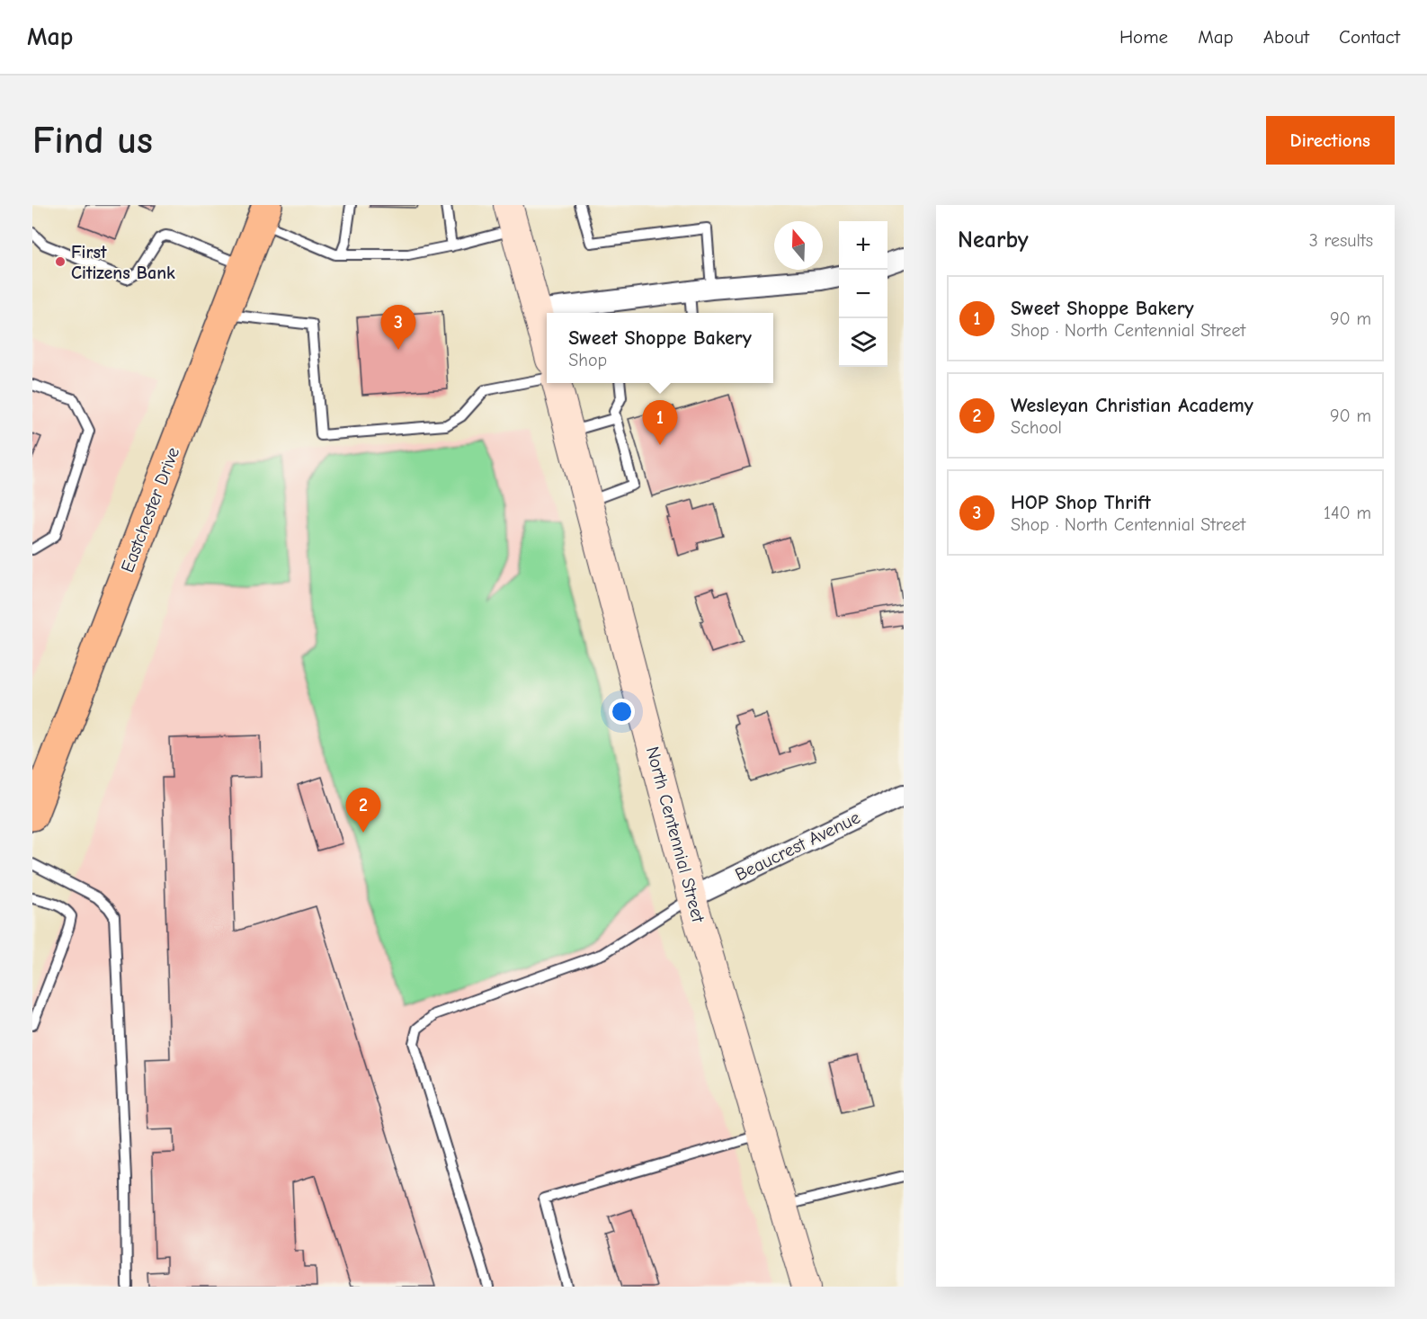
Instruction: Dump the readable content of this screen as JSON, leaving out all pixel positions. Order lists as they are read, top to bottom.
{
  "streets": {
    "main road": ["Eastchester Drive", "North Centennial Street"],
    "street": ["Beaucrest Avenue"]
  },
  "crossings": [
    ["North Centennial Street", "Beaucrest Avenue"]
  ],
  "places": ["First Citizens Bank"],
  "north": "top",
  "page": {
    "header": "Map",
    "nav": [
      "Home",
      "Map",
      "About",
      "Contact"
    ],
    "buttons": "Directions",
    "title": "Find us",
    "heading": ["Nearby", "3 results"],
    "map_buttons": ["+", "−"],
    "list": [
      {
        "mark": "1",
        "name": "Sweet Shoppe Bakery",
        "note": "Shop · North Centennial Street",
        "value": "90 m"
      },
      {
        "mark": "2",
        "name": "Wesleyan Christian Academy",
        "note": "School",
        "value": "90 m"
      },
      {
        "mark": "3",
        "name": "HOP Shop Thrift",
        "note": "Shop · North Centennial Street",
        "value": "140 m"
      }
    ],
    "pins": ["3", "1", "2"],
    "popup": ["Sweet Shoppe Bakery", "Shop"]
  }
}
